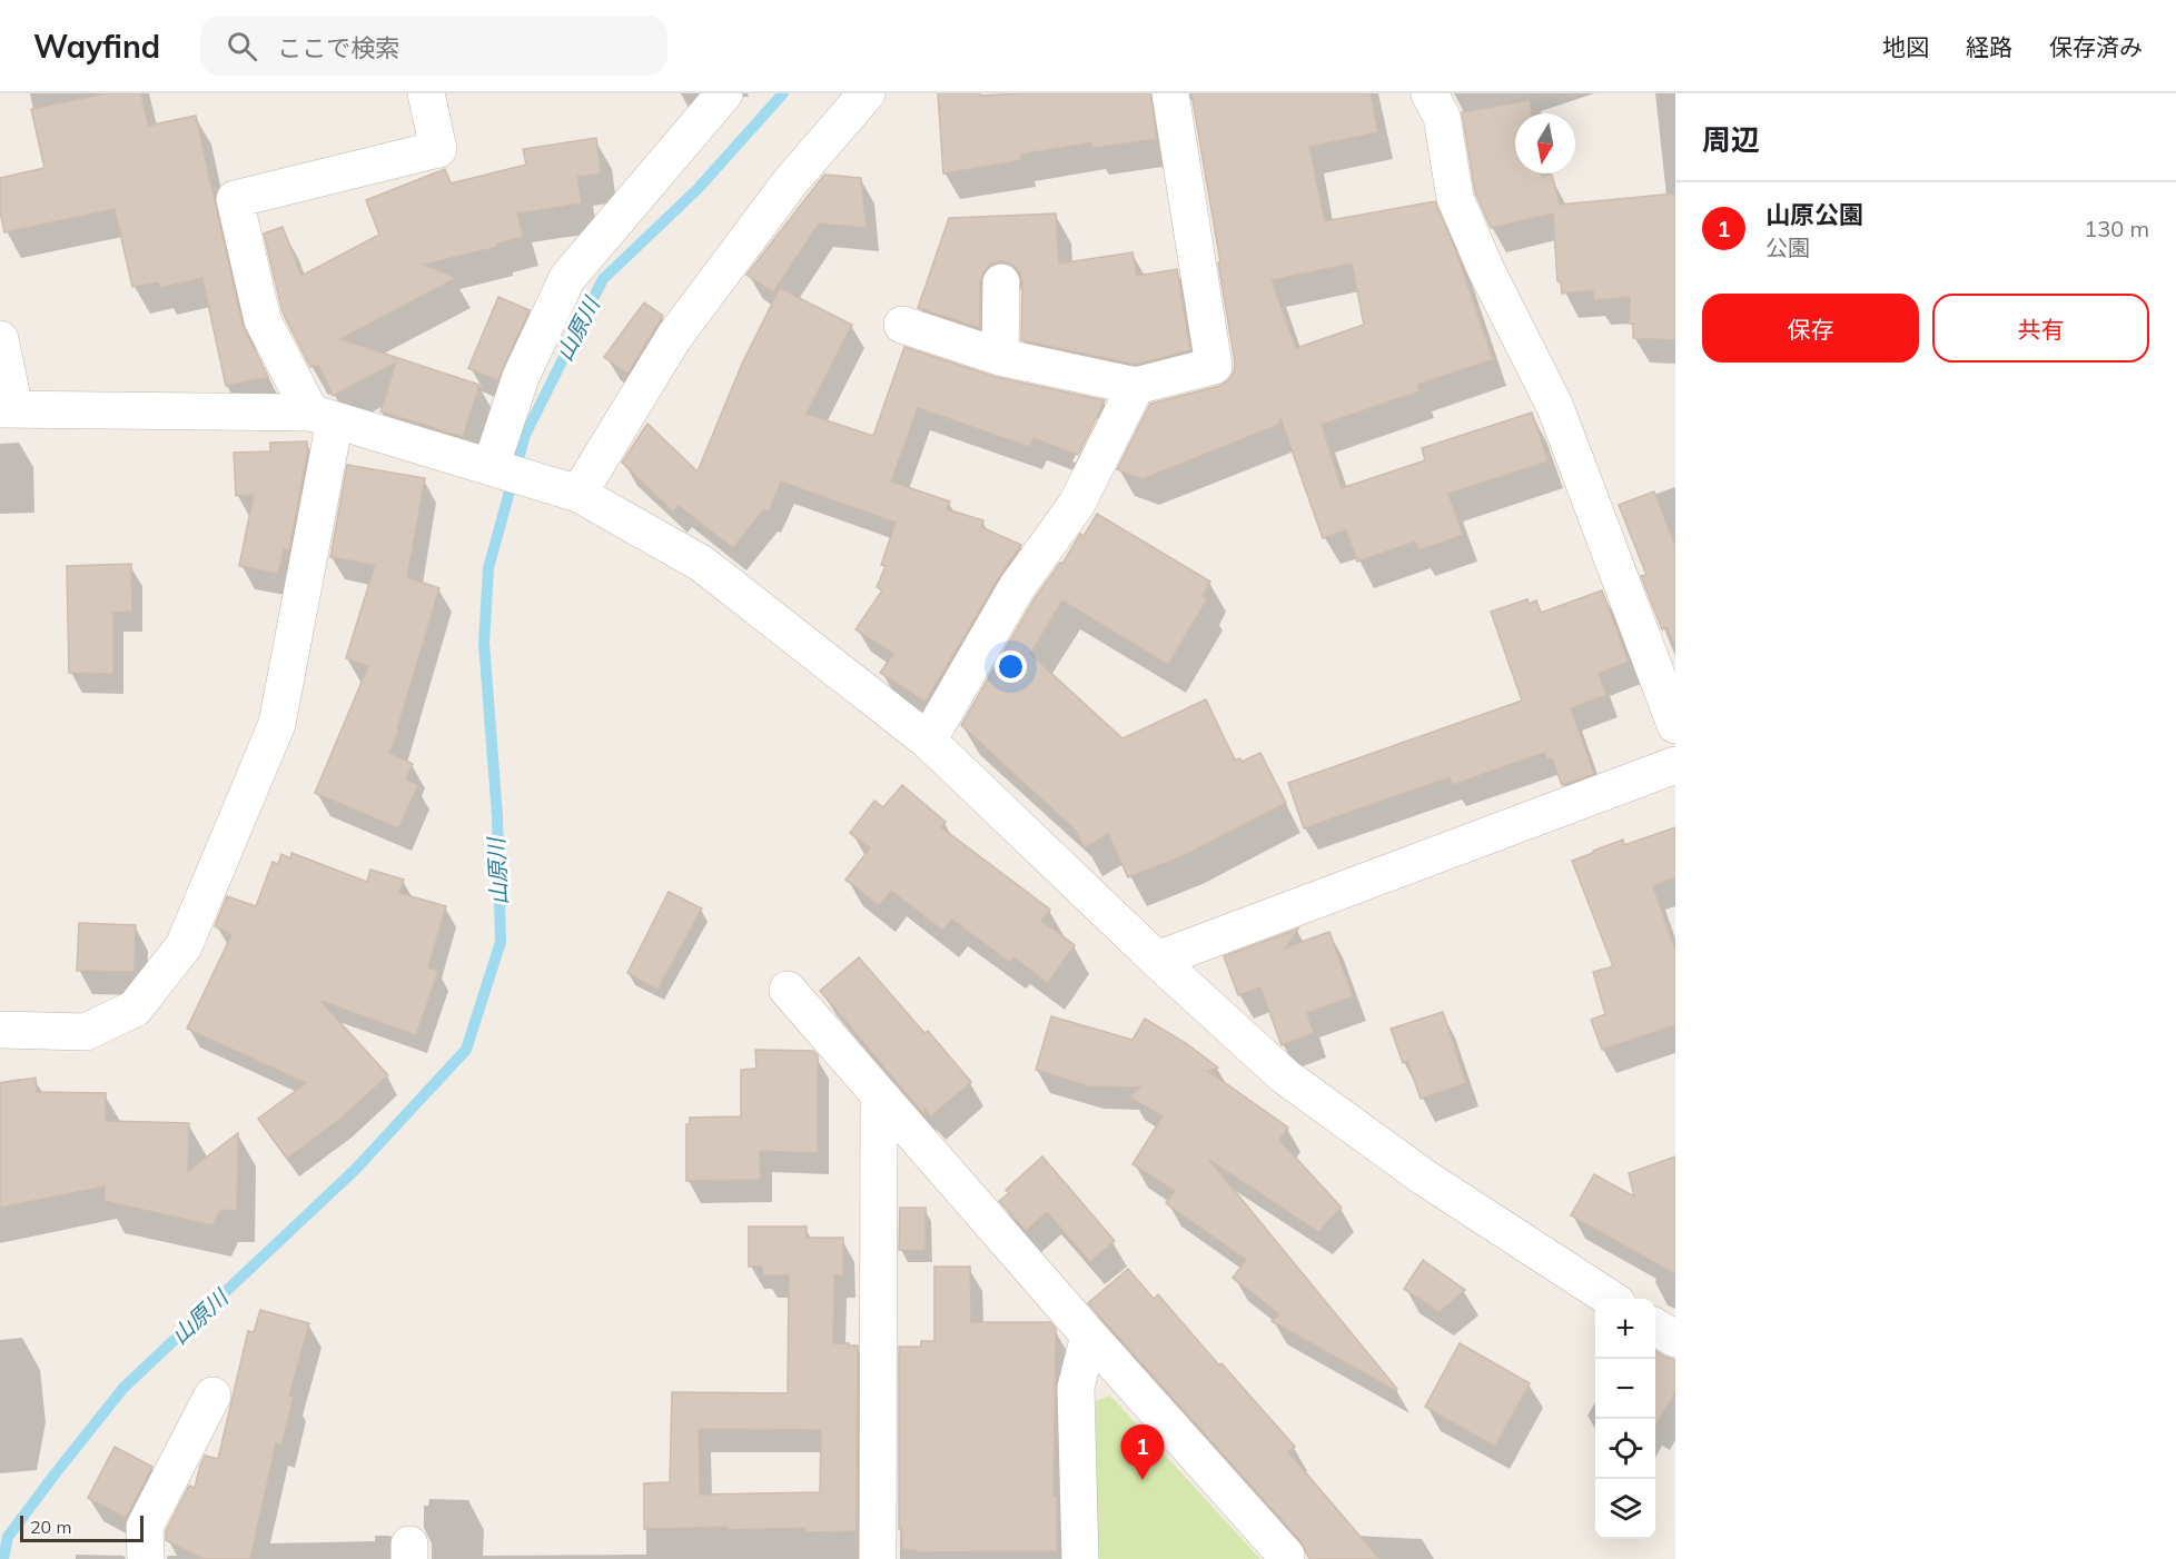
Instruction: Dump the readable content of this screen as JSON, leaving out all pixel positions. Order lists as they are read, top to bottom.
{
  "water": ["山原川"],
  "scale_bar": "20 m",
  "north": "bottom",
  "page": {
    "header": "Wayfind",
    "search": "ここで検索",
    "nav": ["地図", "経路", "保存済み"],
    "heading": "周辺",
    "list": [
      {
        "mark": "1",
        "name": "山原公園",
        "note": "公園",
        "value": "130 m"
      }
    ],
    "buttons": ["保存", "共有"],
    "map_buttons": ["+", "−"],
    "pins": "1",
    "scale": "20 m"
  }
}
